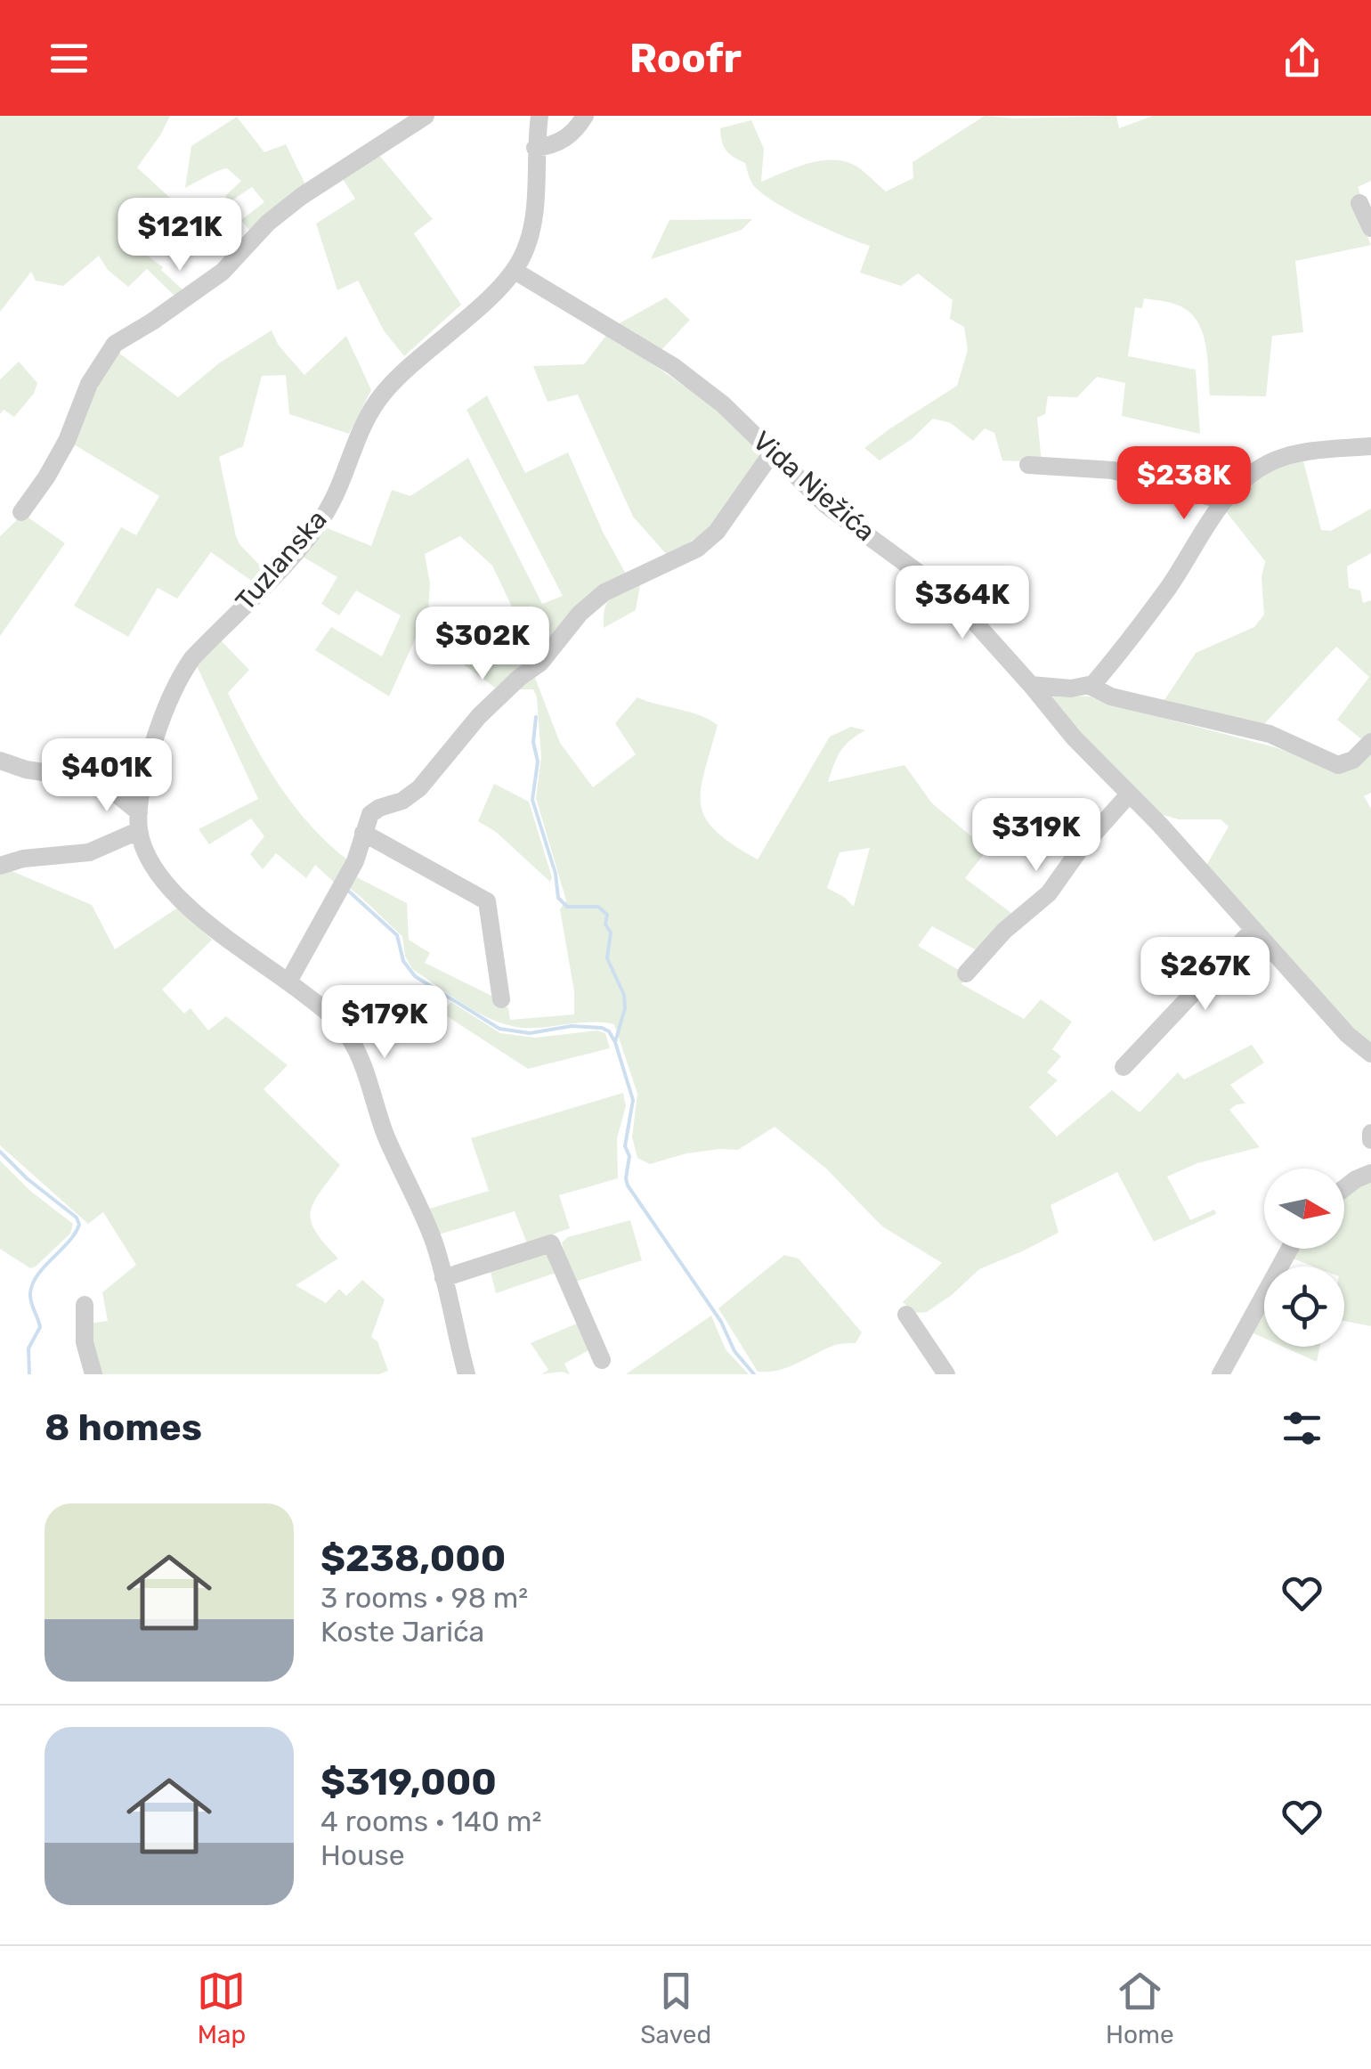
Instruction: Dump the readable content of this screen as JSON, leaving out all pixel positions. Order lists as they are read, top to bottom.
{
  "streets": {
    "street": ["Vida Nježića", "Tuzlanska"]
  },
  "crossings": [
    ["Vida Nježića", "Tuzlanska"]
  ],
  "north": "right",
  "page": {
    "header": "Roofr",
    "price": [
      "$121K",
      "$238K",
      "$364K",
      "$302K",
      "$401K",
      "$319K",
      "$267K",
      "$179K"
    ],
    "heading": "8 homes",
    "list": [
      {
        "name": "$238,000",
        "note": "3 rooms · 98 m² · Koste Jarića"
      },
      {
        "name": "$319,000",
        "note": "4 rooms · 140 m² · House"
      }
    ],
    "tabs": ["Map", "Saved", "Home"]
  }
}
